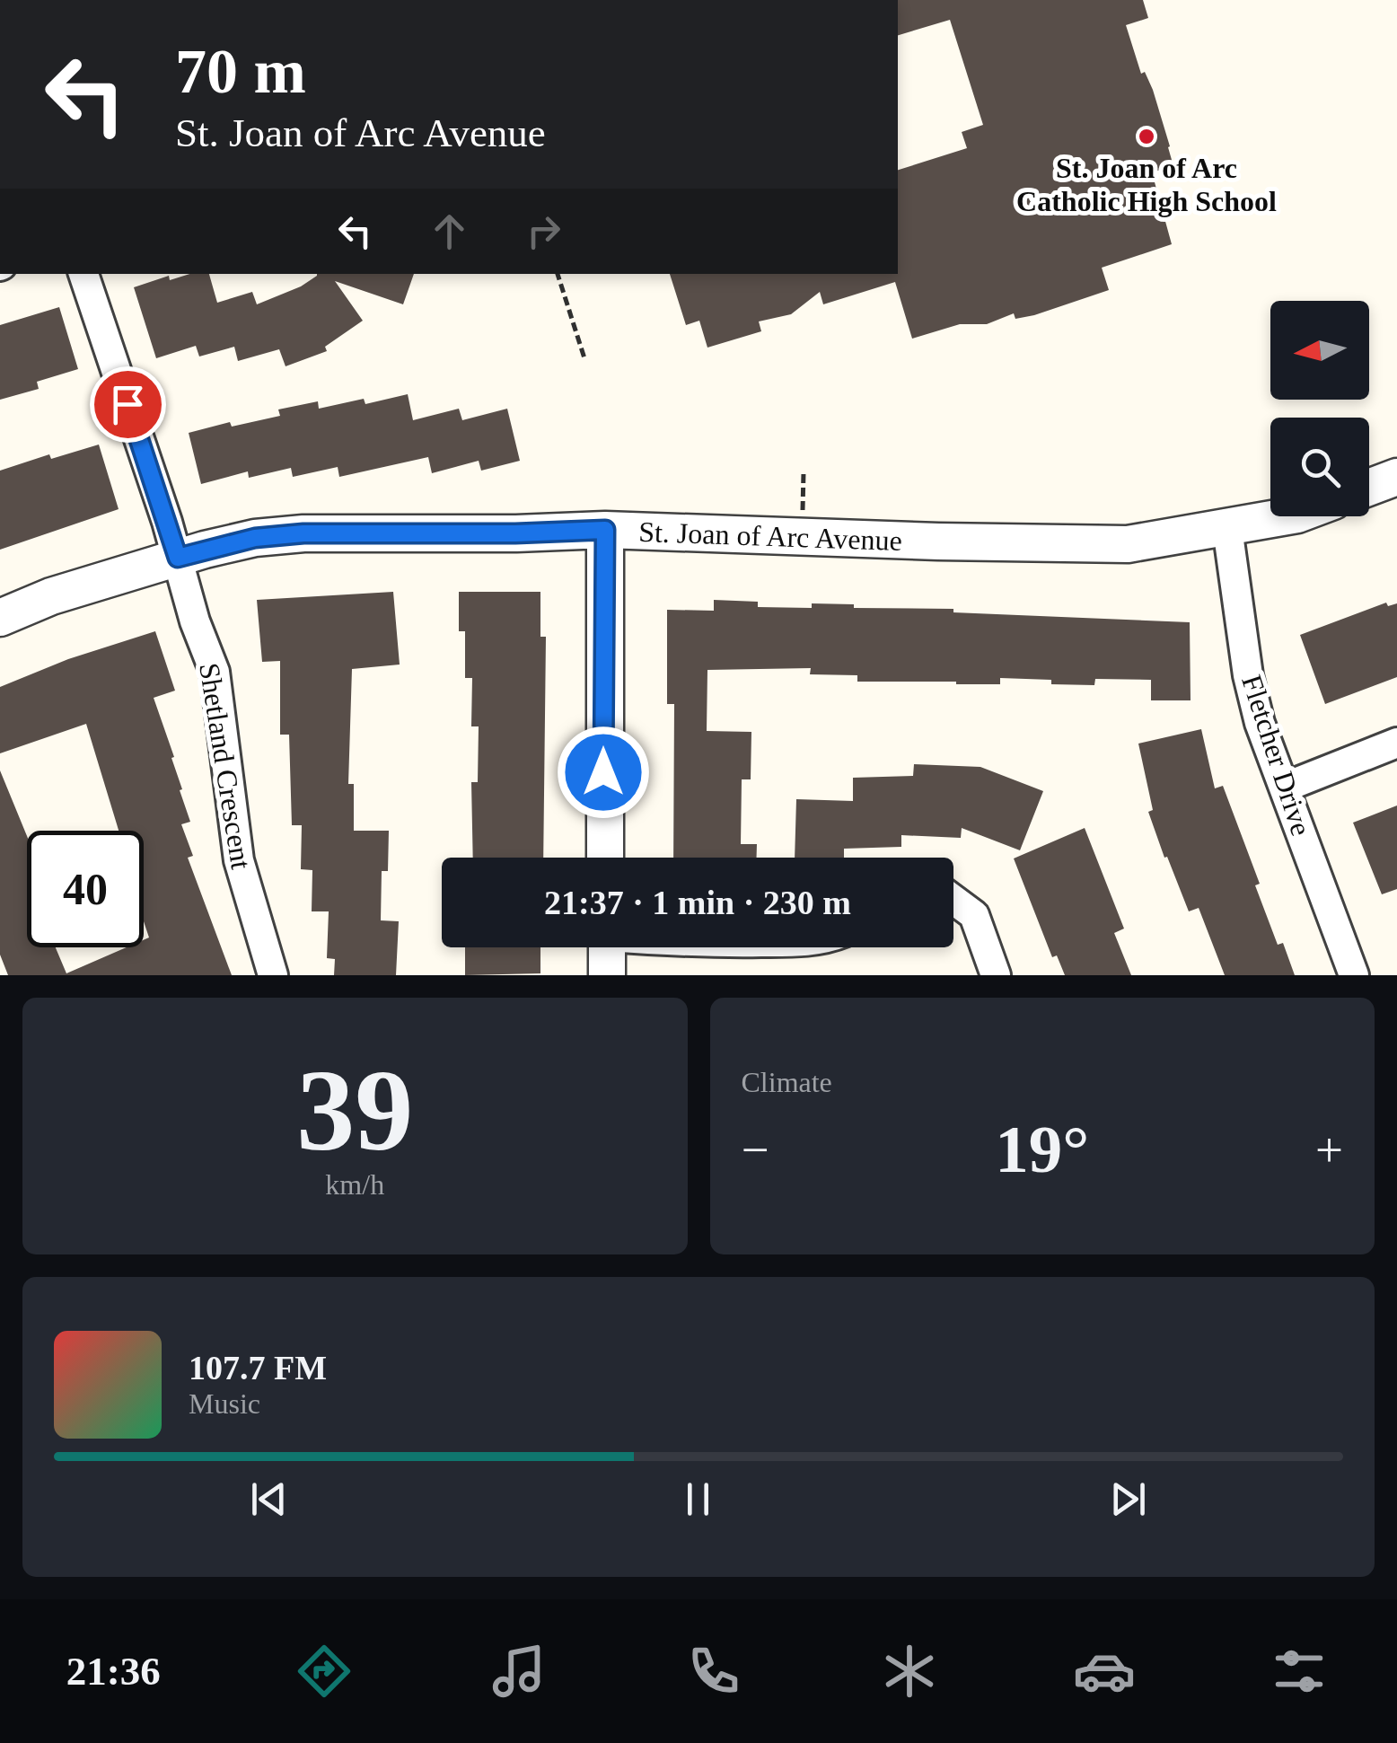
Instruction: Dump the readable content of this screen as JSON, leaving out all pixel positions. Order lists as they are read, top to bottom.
{
  "streets": {
    "street": ["St. Joan of Arc Avenue", "Fletcher Drive", "Shetland Crescent"]
  },
  "crossings": [
    ["St. Joan of Arc Avenue", "Fletcher Drive"],
    ["St. Joan of Arc Avenue", "Shetland Crescent"]
  ],
  "places": ["St. Joan of Arc Catholic High School"],
  "north": "left",
  "page": {
    "turn": ["70 m", "St. Joan of Arc Avenue"],
    "limit": "40",
    "trip": "21:37 · 1 min · 230 m",
    "tile": [
      ["39", "km/h"],
      "Climate"
    ],
    "heat": ["−", "19°", "+"],
    "song": ["107.7 FM", "Music"],
    "tabs": "21:36"
  }
}
